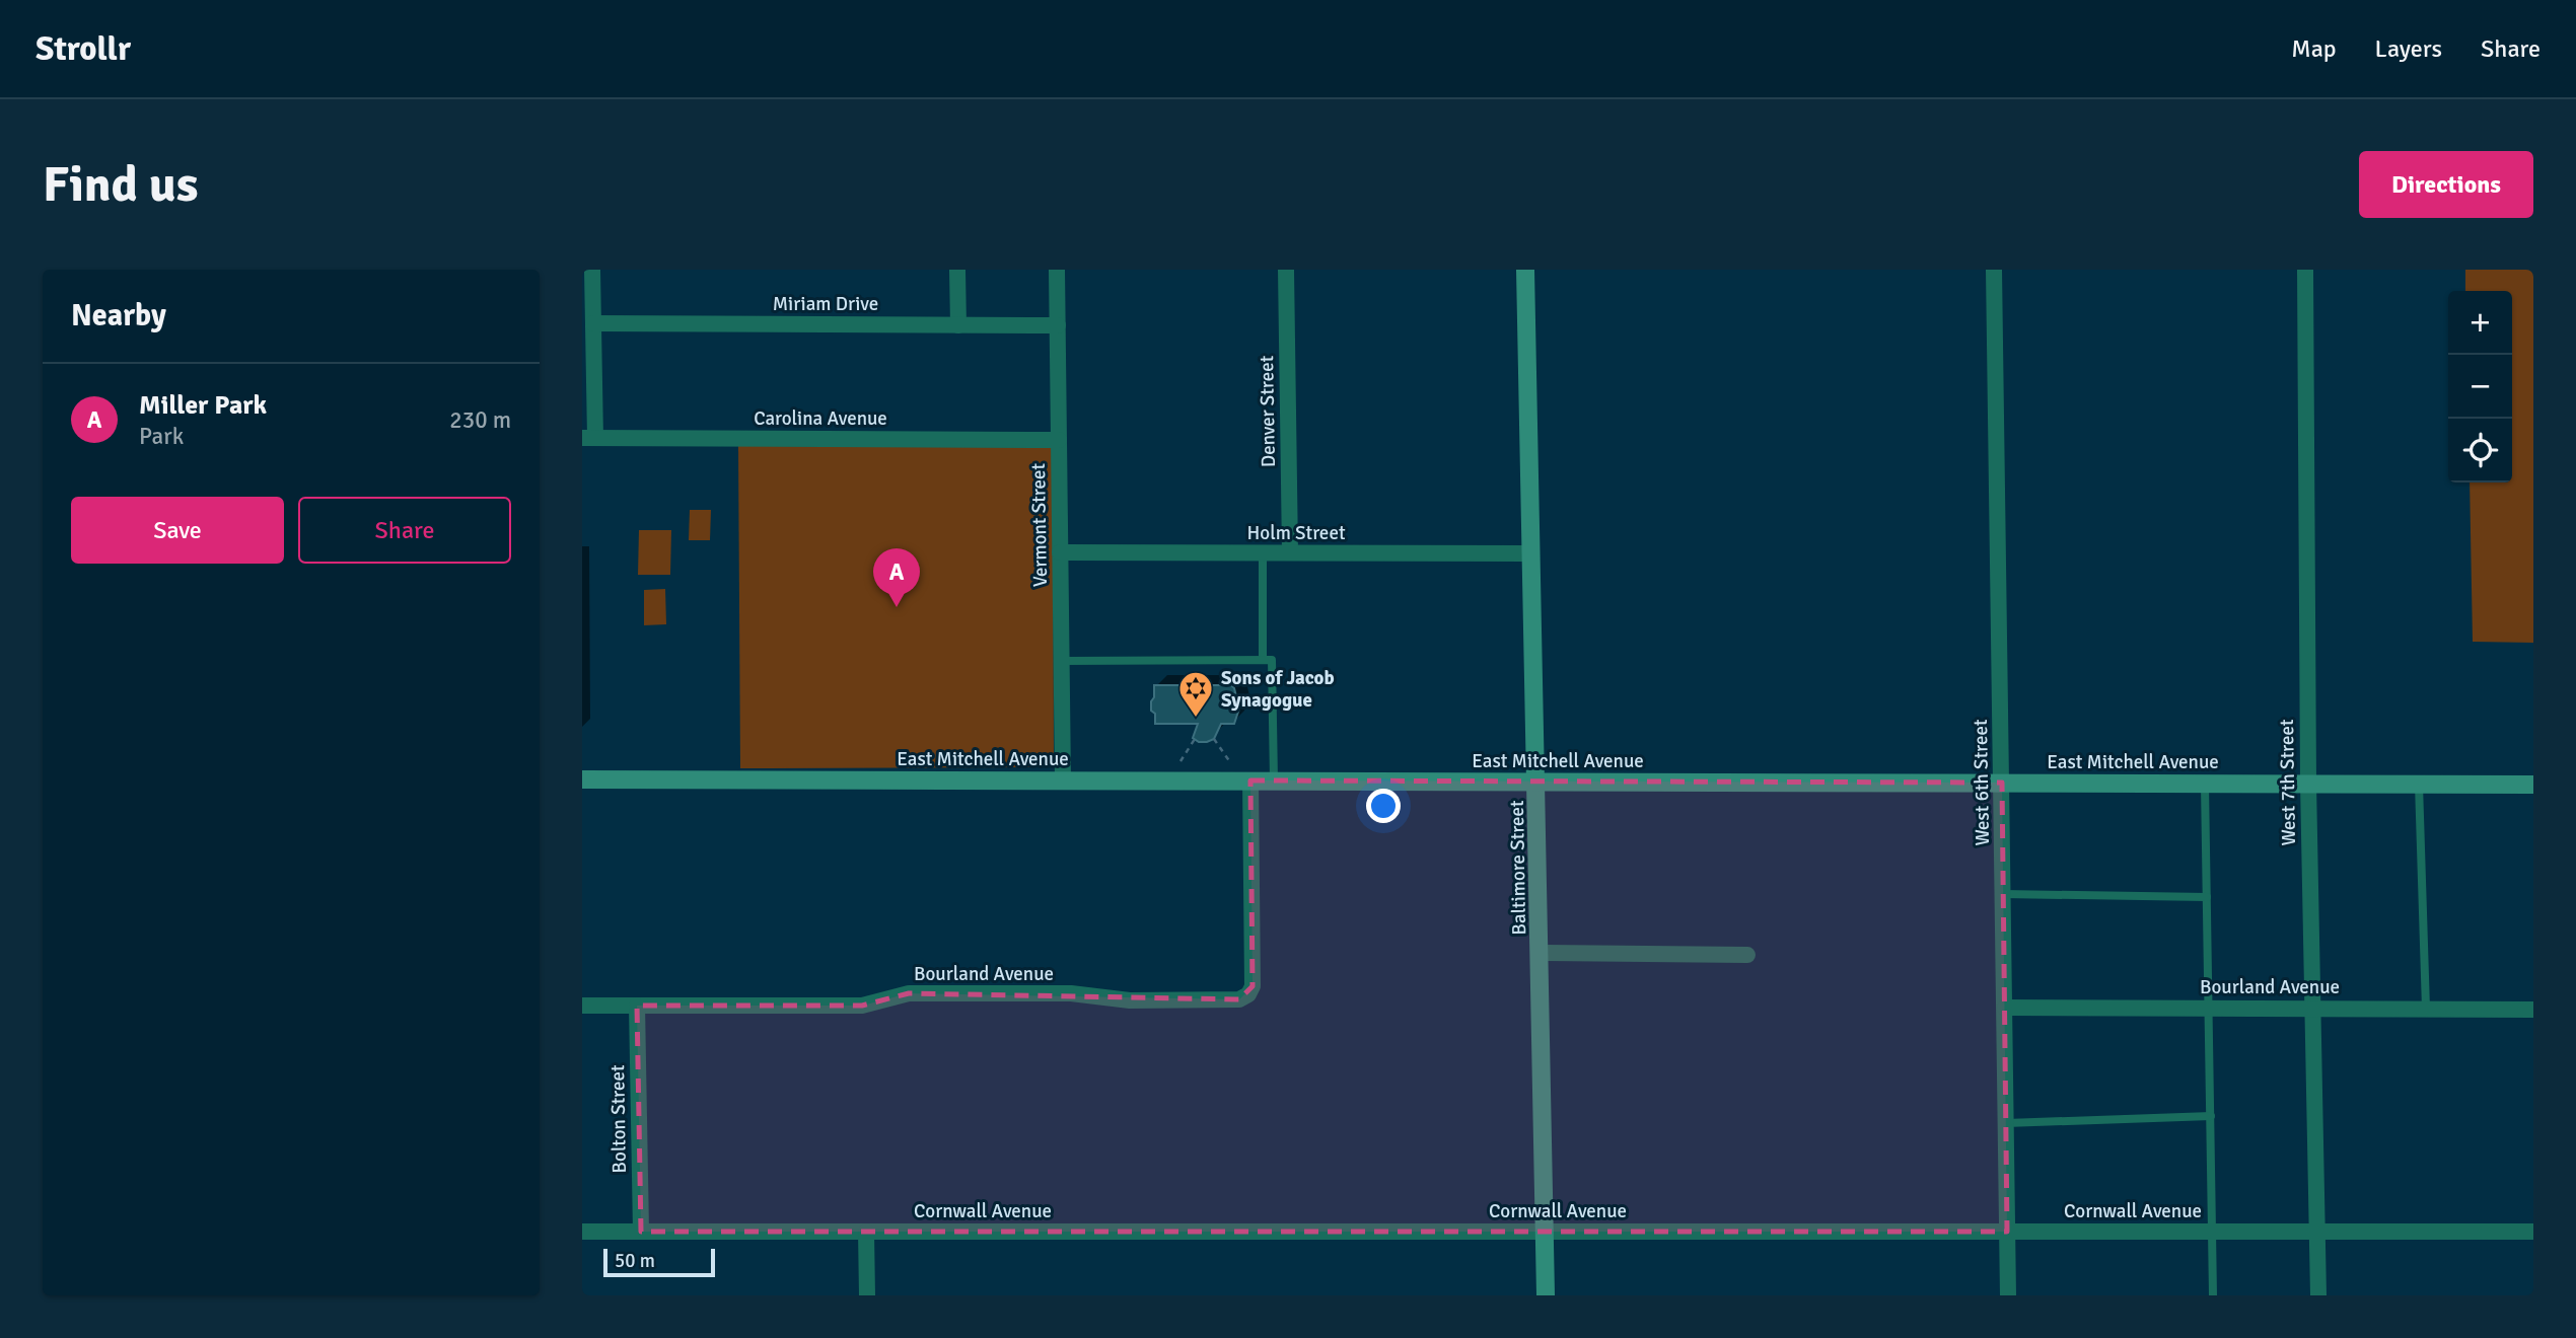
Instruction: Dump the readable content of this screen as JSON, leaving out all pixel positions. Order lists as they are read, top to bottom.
{
  "streets": {
    "street": [
      "Miriam Drive",
      "Denver Street",
      "Carolina Avenue",
      "Vermont Street",
      "Holm Street",
      "East Mitchell Avenue",
      "West 6th Street",
      "West 7th Street",
      "Baltimore Street",
      "Bourland Avenue",
      "Bolton Street",
      "Cornwall Avenue"
    ]
  },
  "crossings": [
    ["Miriam Drive", "Vermont Street"],
    ["Denver Street", "Holm Street"],
    ["Carolina Avenue", "Vermont Street"],
    ["Vermont Street", "Holm Street"],
    ["Vermont Street", "East Mitchell Avenue"],
    ["Holm Street", "Baltimore Street"],
    ["East Mitchell Avenue", "West 6th Street"],
    ["East Mitchell Avenue", "West 7th Street"],
    ["East Mitchell Avenue", "Baltimore Street"],
    ["East Mitchell Avenue", "Bourland Avenue"],
    ["West 6th Street", "Bourland Avenue"],
    ["West 6th Street", "Cornwall Avenue"],
    ["West 7th Street", "Bourland Avenue"],
    ["West 7th Street", "Cornwall Avenue"],
    ["Baltimore Street", "Cornwall Avenue"],
    ["Bourland Avenue", "Bolton Street"],
    ["Bolton Street", "Cornwall Avenue"]
  ],
  "places": {
    "synagogue": ["Sons of Jacob Synagogue"]
  },
  "scale_bar": "50 m",
  "page": {
    "header": "Strollr",
    "nav": ["Map", "Layers", "Share"],
    "buttons": [
      "Directions",
      ["Save", "Share"]
    ],
    "title": "Find us",
    "heading": "Nearby",
    "map_buttons": ["+", "−"],
    "list": [
      {
        "mark": "A",
        "name": "Miller Park",
        "note": "Park",
        "value": "230 m"
      }
    ],
    "pins": "A",
    "scale": "50 m"
  }
}
